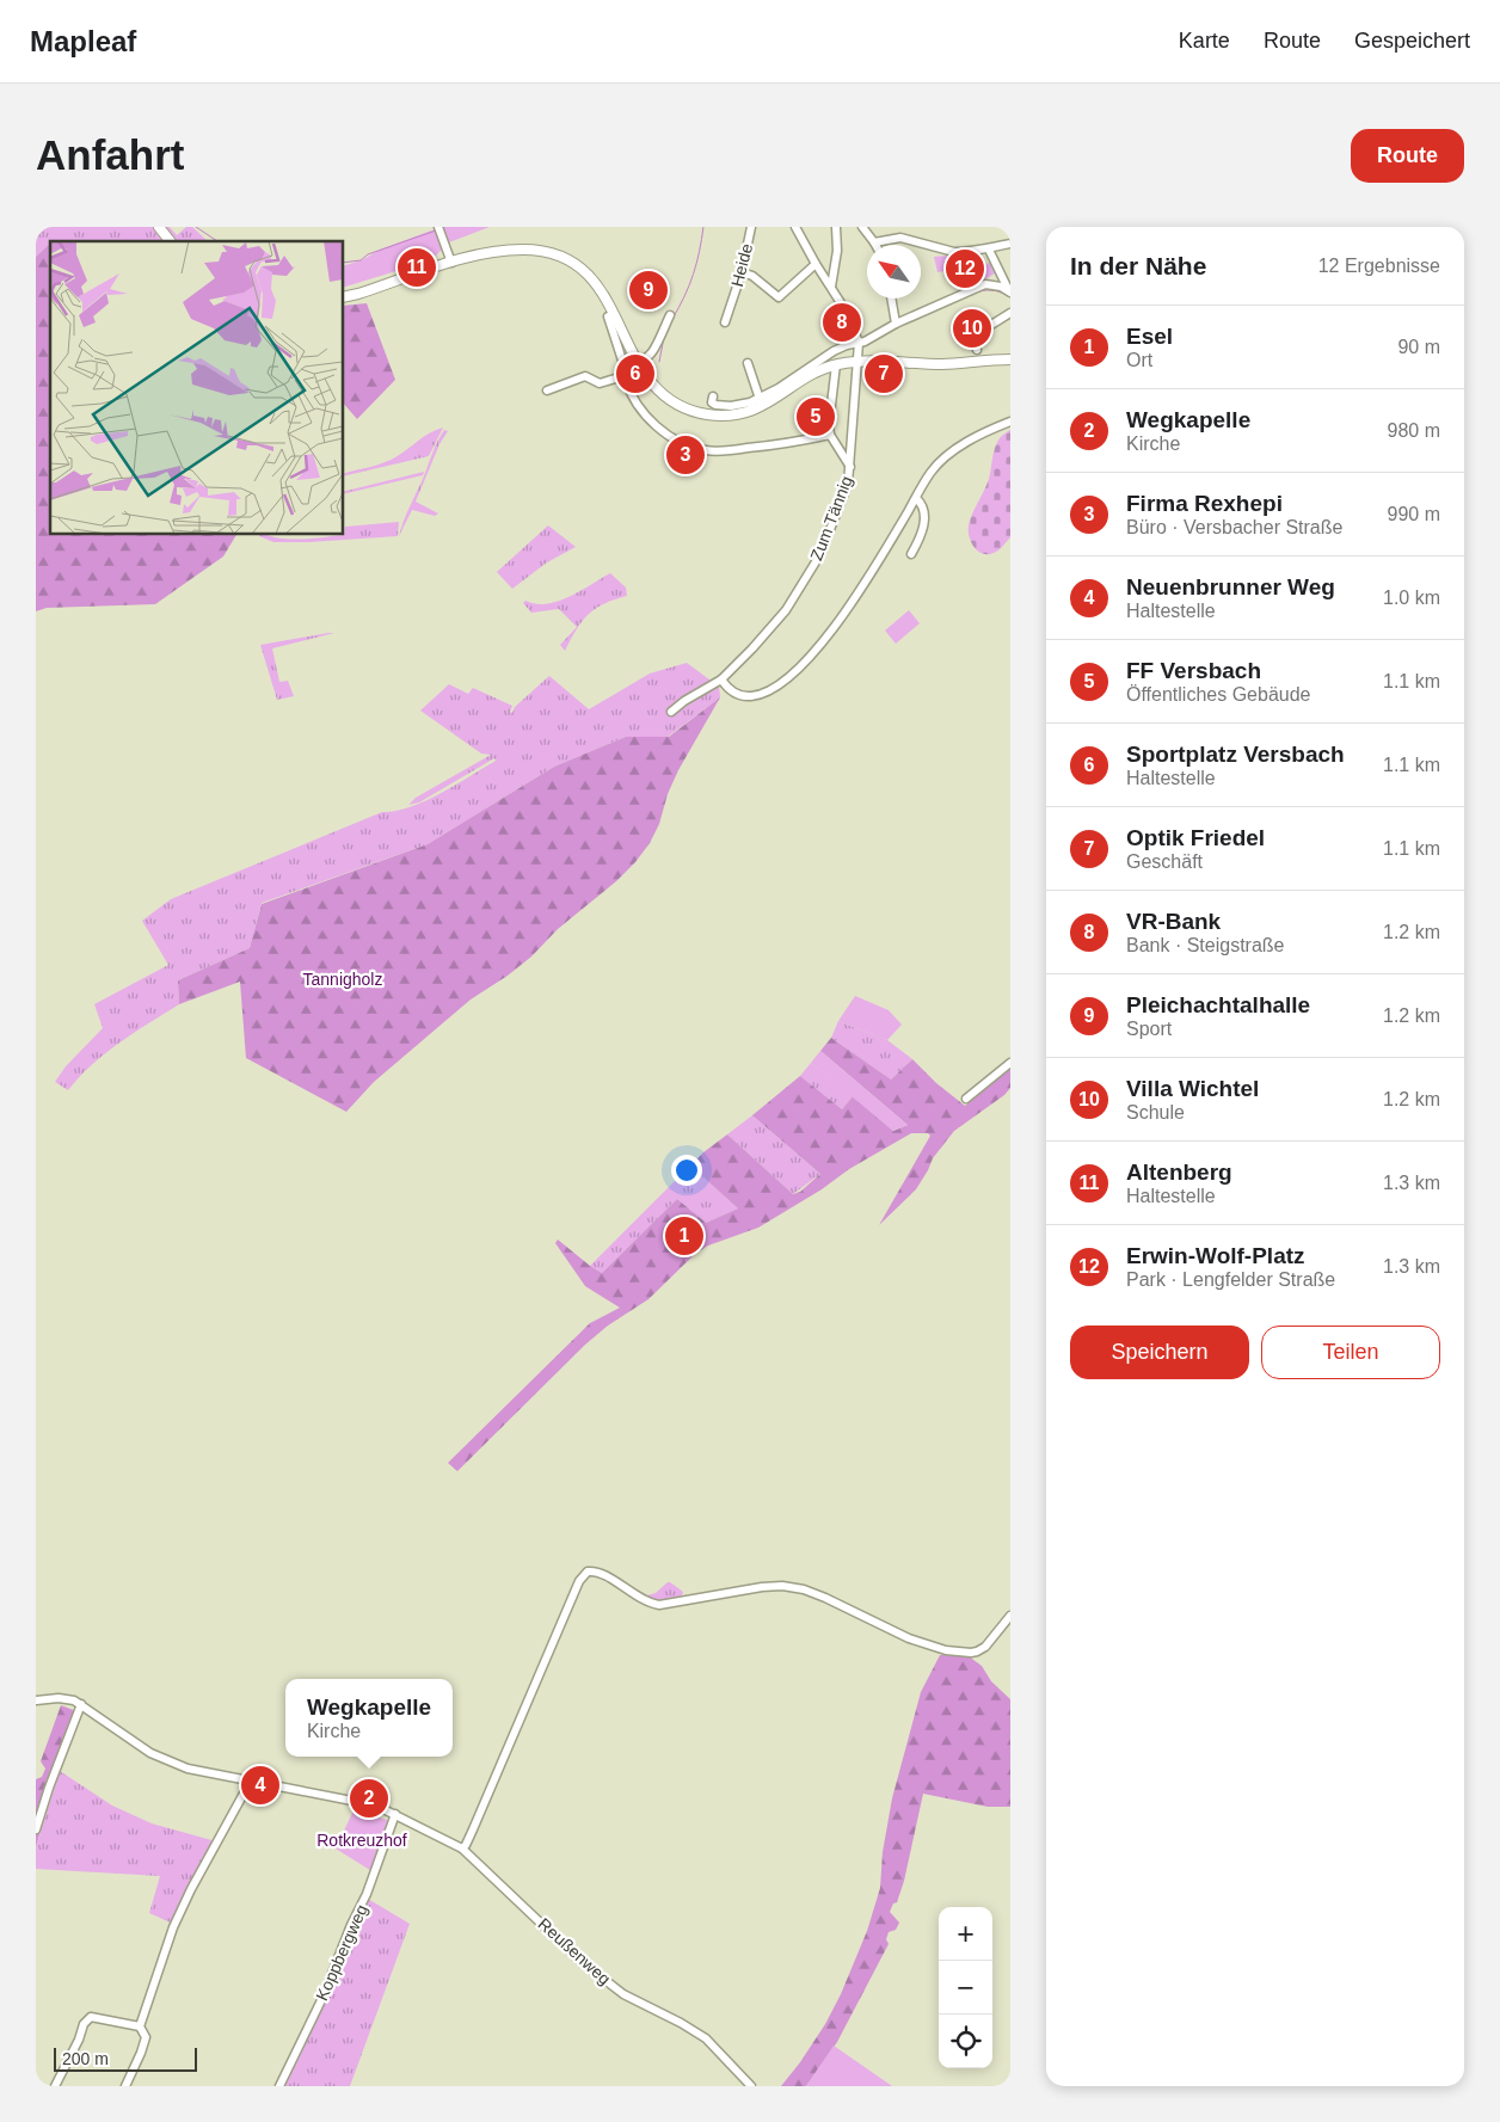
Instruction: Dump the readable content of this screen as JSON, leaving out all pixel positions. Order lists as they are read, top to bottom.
{
  "streets": {
    "street": [
      "Heide",
      "Zum Tännig",
      "Reußenweg",
      "Koppbergweg"
    ]
  },
  "crossings": [
    ["Reußenweg", "Koppbergweg"]
  ],
  "parks": ["Tannigholz", "Rotkreuzhof"],
  "scale_bar": "200 m",
  "north": "top left",
  "page": {
    "header": "Mapleaf",
    "nav": ["Karte", "Route", "Gespeichert"],
    "buttons": [
      "Route",
      ["Speichern", "Teilen"]
    ],
    "title": "Anfahrt",
    "heading": ["In der Nähe", "12 Ergebnisse"],
    "pins": [
      "11",
      "12",
      "9",
      "8",
      "10",
      "6",
      "7",
      "5",
      "3",
      "1",
      "4",
      "2"
    ],
    "list": [
      {
        "mark": "1",
        "name": "Esel",
        "note": "Ort",
        "value": "90 m"
      },
      {
        "mark": "2",
        "name": "Wegkapelle",
        "note": "Kirche",
        "value": "980 m"
      },
      {
        "mark": "3",
        "name": "Firma Rexhepi",
        "note": "Büro · Versbacher Straße",
        "value": "990 m"
      },
      {
        "mark": "4",
        "name": "Neuenbrunner Weg",
        "note": "Haltestelle",
        "value": "1.0 km"
      },
      {
        "mark": "5",
        "name": "FF Versbach",
        "note": "Öffentliches Gebäude",
        "value": "1.1 km"
      },
      {
        "mark": "6",
        "name": "Sportplatz Versbach",
        "note": "Haltestelle",
        "value": "1.1 km"
      },
      {
        "mark": "7",
        "name": "Optik Friedel",
        "note": "Geschäft",
        "value": "1.1 km"
      },
      {
        "mark": "8",
        "name": "VR-Bank",
        "note": "Bank · Steigstraße",
        "value": "1.2 km"
      },
      {
        "mark": "9",
        "name": "Pleichachtalhalle",
        "note": "Sport",
        "value": "1.2 km"
      },
      {
        "mark": "10",
        "name": "Villa Wichtel",
        "note": "Schule",
        "value": "1.2 km"
      },
      {
        "mark": "11",
        "name": "Altenberg",
        "note": "Haltestelle",
        "value": "1.3 km"
      },
      {
        "mark": "12",
        "name": "Erwin-Wolf-Platz",
        "note": "Park · Lengfelder Straße",
        "value": "1.3 km"
      }
    ],
    "popup": ["Wegkapelle", "Kirche"],
    "map_buttons": ["+", "−"],
    "scale": "200 m"
  }
}
